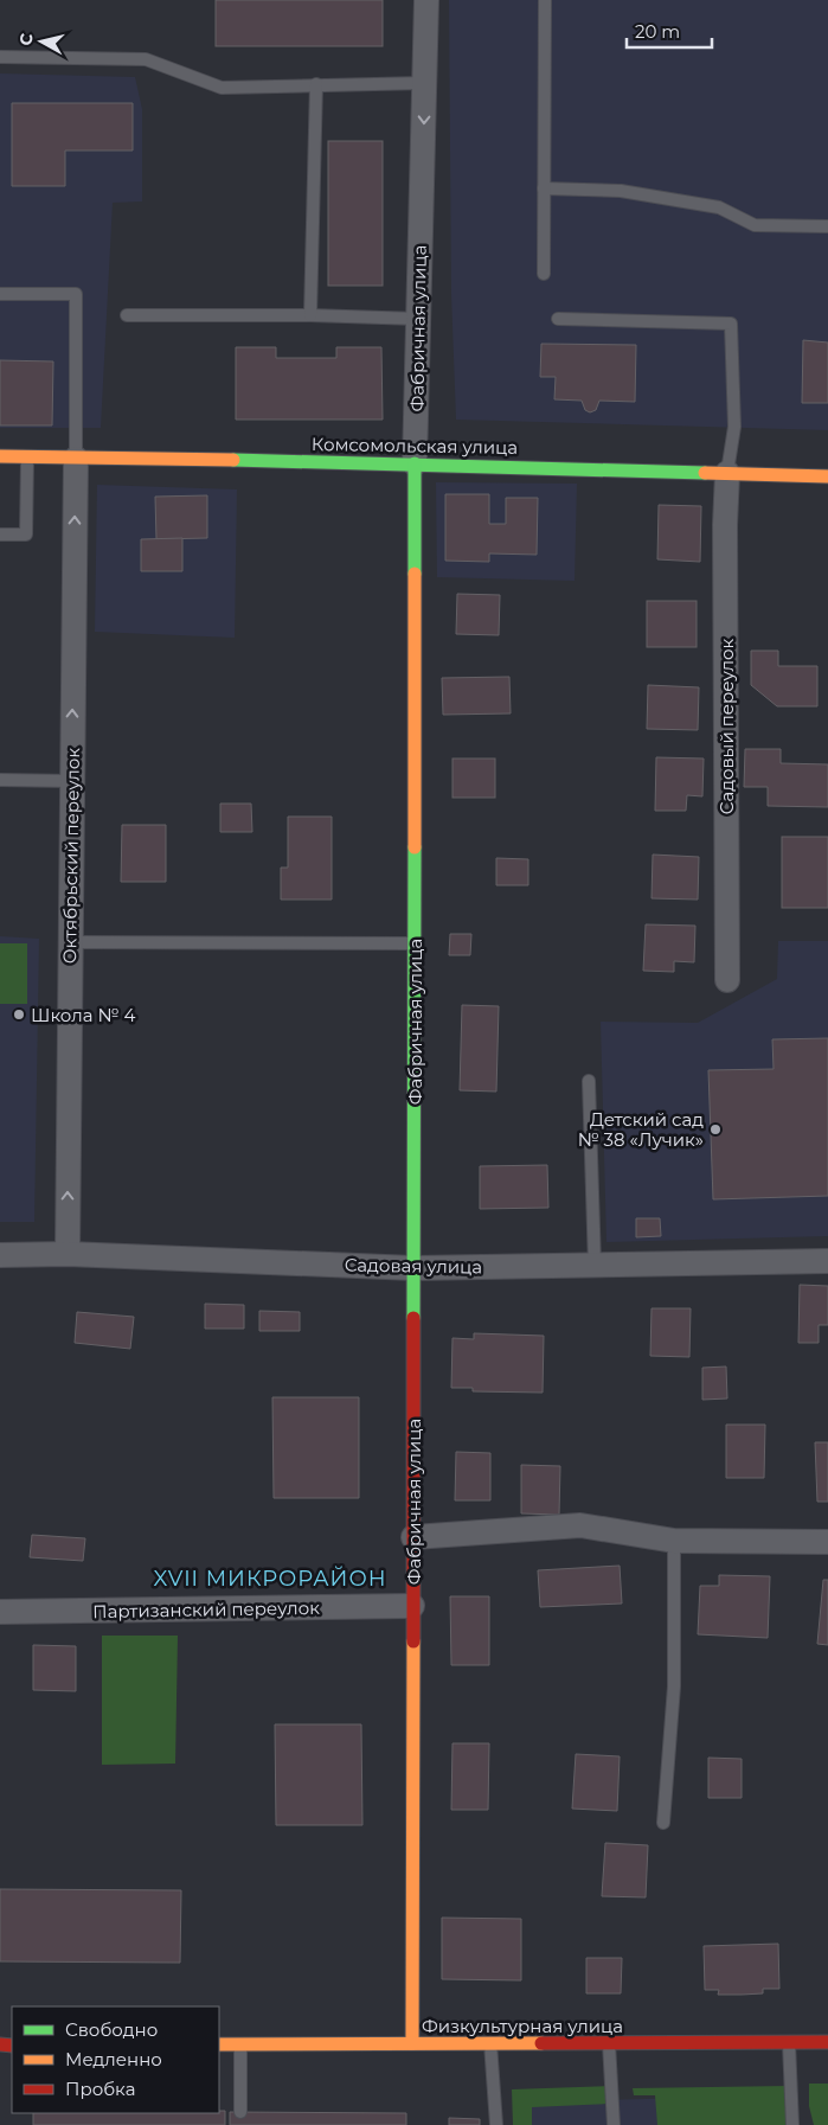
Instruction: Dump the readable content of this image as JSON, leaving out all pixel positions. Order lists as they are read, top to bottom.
{
  "streets": {
    "street": [
      "Фабричная улица",
      "Комсомольская улица",
      "Садовый переулок",
      "Октябрьский переулок",
      "Садовая улица",
      "Партизанский переулок",
      "Физкультурная улица"
    ]
  },
  "crossings": [
    ["Фабричная улица", "Комсомольская улица"],
    ["Фабричная улица", "Садовая улица"],
    ["Фабричная улица", "Партизанский переулок"],
    ["Фабричная улица", "Физкультурная улица"],
    ["Комсомольская улица", "Садовый переулок"],
    ["Комсомольская улица", "Октябрьский переулок"],
    ["Октябрьский переулок", "Садовая улица"]
  ],
  "one_way": ["Октябрьский переулок"],
  "districts": ["XVII МИКРОРАЙОН"],
  "places": ["Школа № 4", "Детский сад № 38 «Лучик»"],
  "legend": ["Свободно", "Медленно", "Пробка"],
  "scale_bar": "20 m",
  "north": "left"
}
